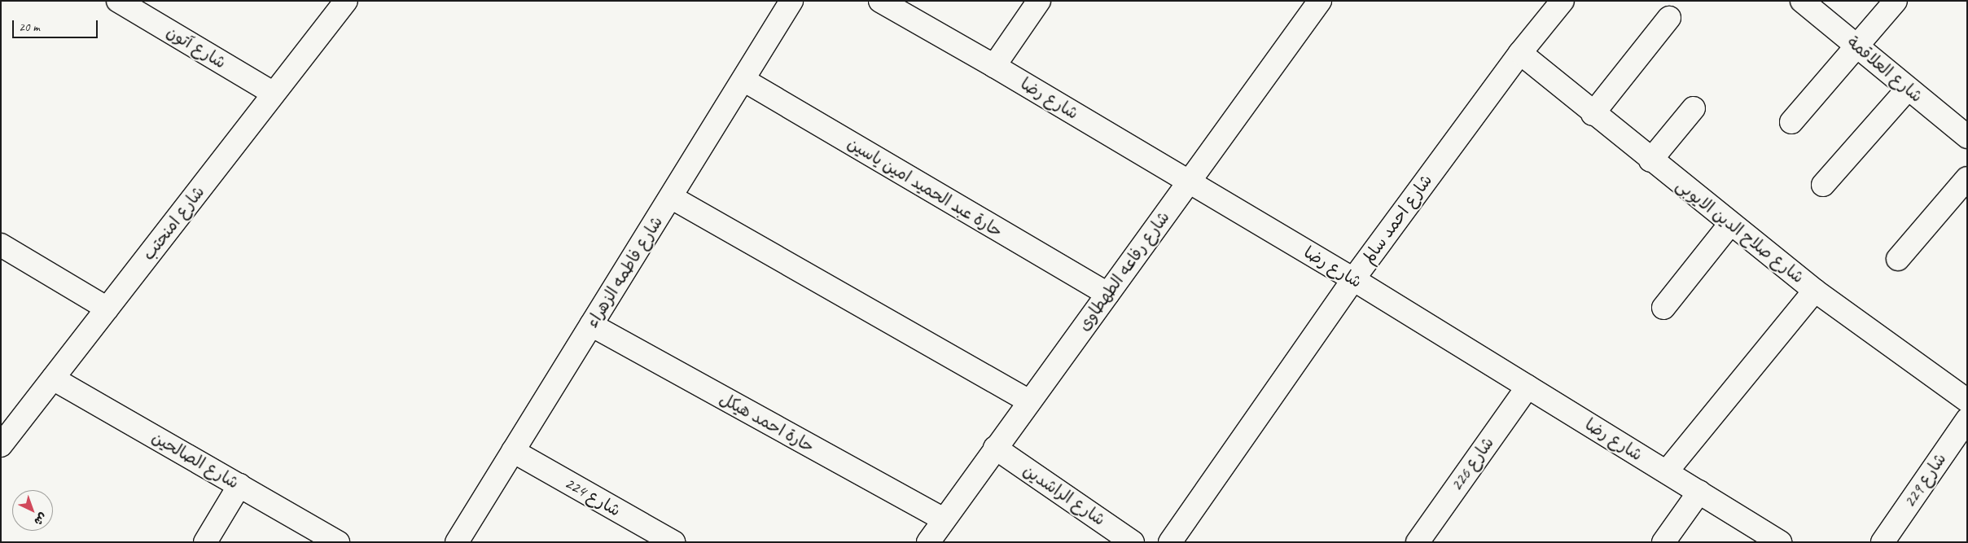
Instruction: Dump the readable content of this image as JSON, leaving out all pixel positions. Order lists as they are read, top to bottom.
{
  "streets": {
    "street": [
      "شارع آتون",
      "شارع العلاقمة",
      "شارع رضا",
      "حارة عبد الحميد امين ياسين",
      "شارع احمد سالم",
      "شارع امنحتب",
      "شارع صلاح الدين الايوبى",
      "شارع رفاعه الطهطاوى",
      "شارع فاطمه الزهراء",
      "حارة احمد هيكل",
      "شارع الصالحين",
      "شارع 226",
      "شارع 229",
      "شارع الراشدين",
      "شارع 224"
    ]
  },
  "crossings": [
    ["شارع آتون", "شارع امنحتب"],
    ["شارع رضا", "شارع احمد سالم"],
    ["شارع رضا", "شارع رفاعه الطهطاوى"],
    ["شارع رضا", "شارع 226"],
    ["حارة عبد الحميد امين ياسين", "شارع رفاعه الطهطاوى"],
    ["حارة عبد الحميد امين ياسين", "شارع فاطمه الزهراء"],
    ["شارع احمد سالم", "شارع صلاح الدين الايوبى"],
    ["شارع امنحتب", "شارع الصالحين"],
    ["شارع رفاعه الطهطاوى", "حارة احمد هيكل"],
    ["شارع رفاعه الطهطاوى", "شارع الراشدين"],
    ["شارع فاطمه الزهراء", "حارة احمد هيكل"],
    ["شارع فاطمه الزهراء", "شارع 224"]
  ],
  "scale_bar": "20 m",
  "north": "bottom right"
}
